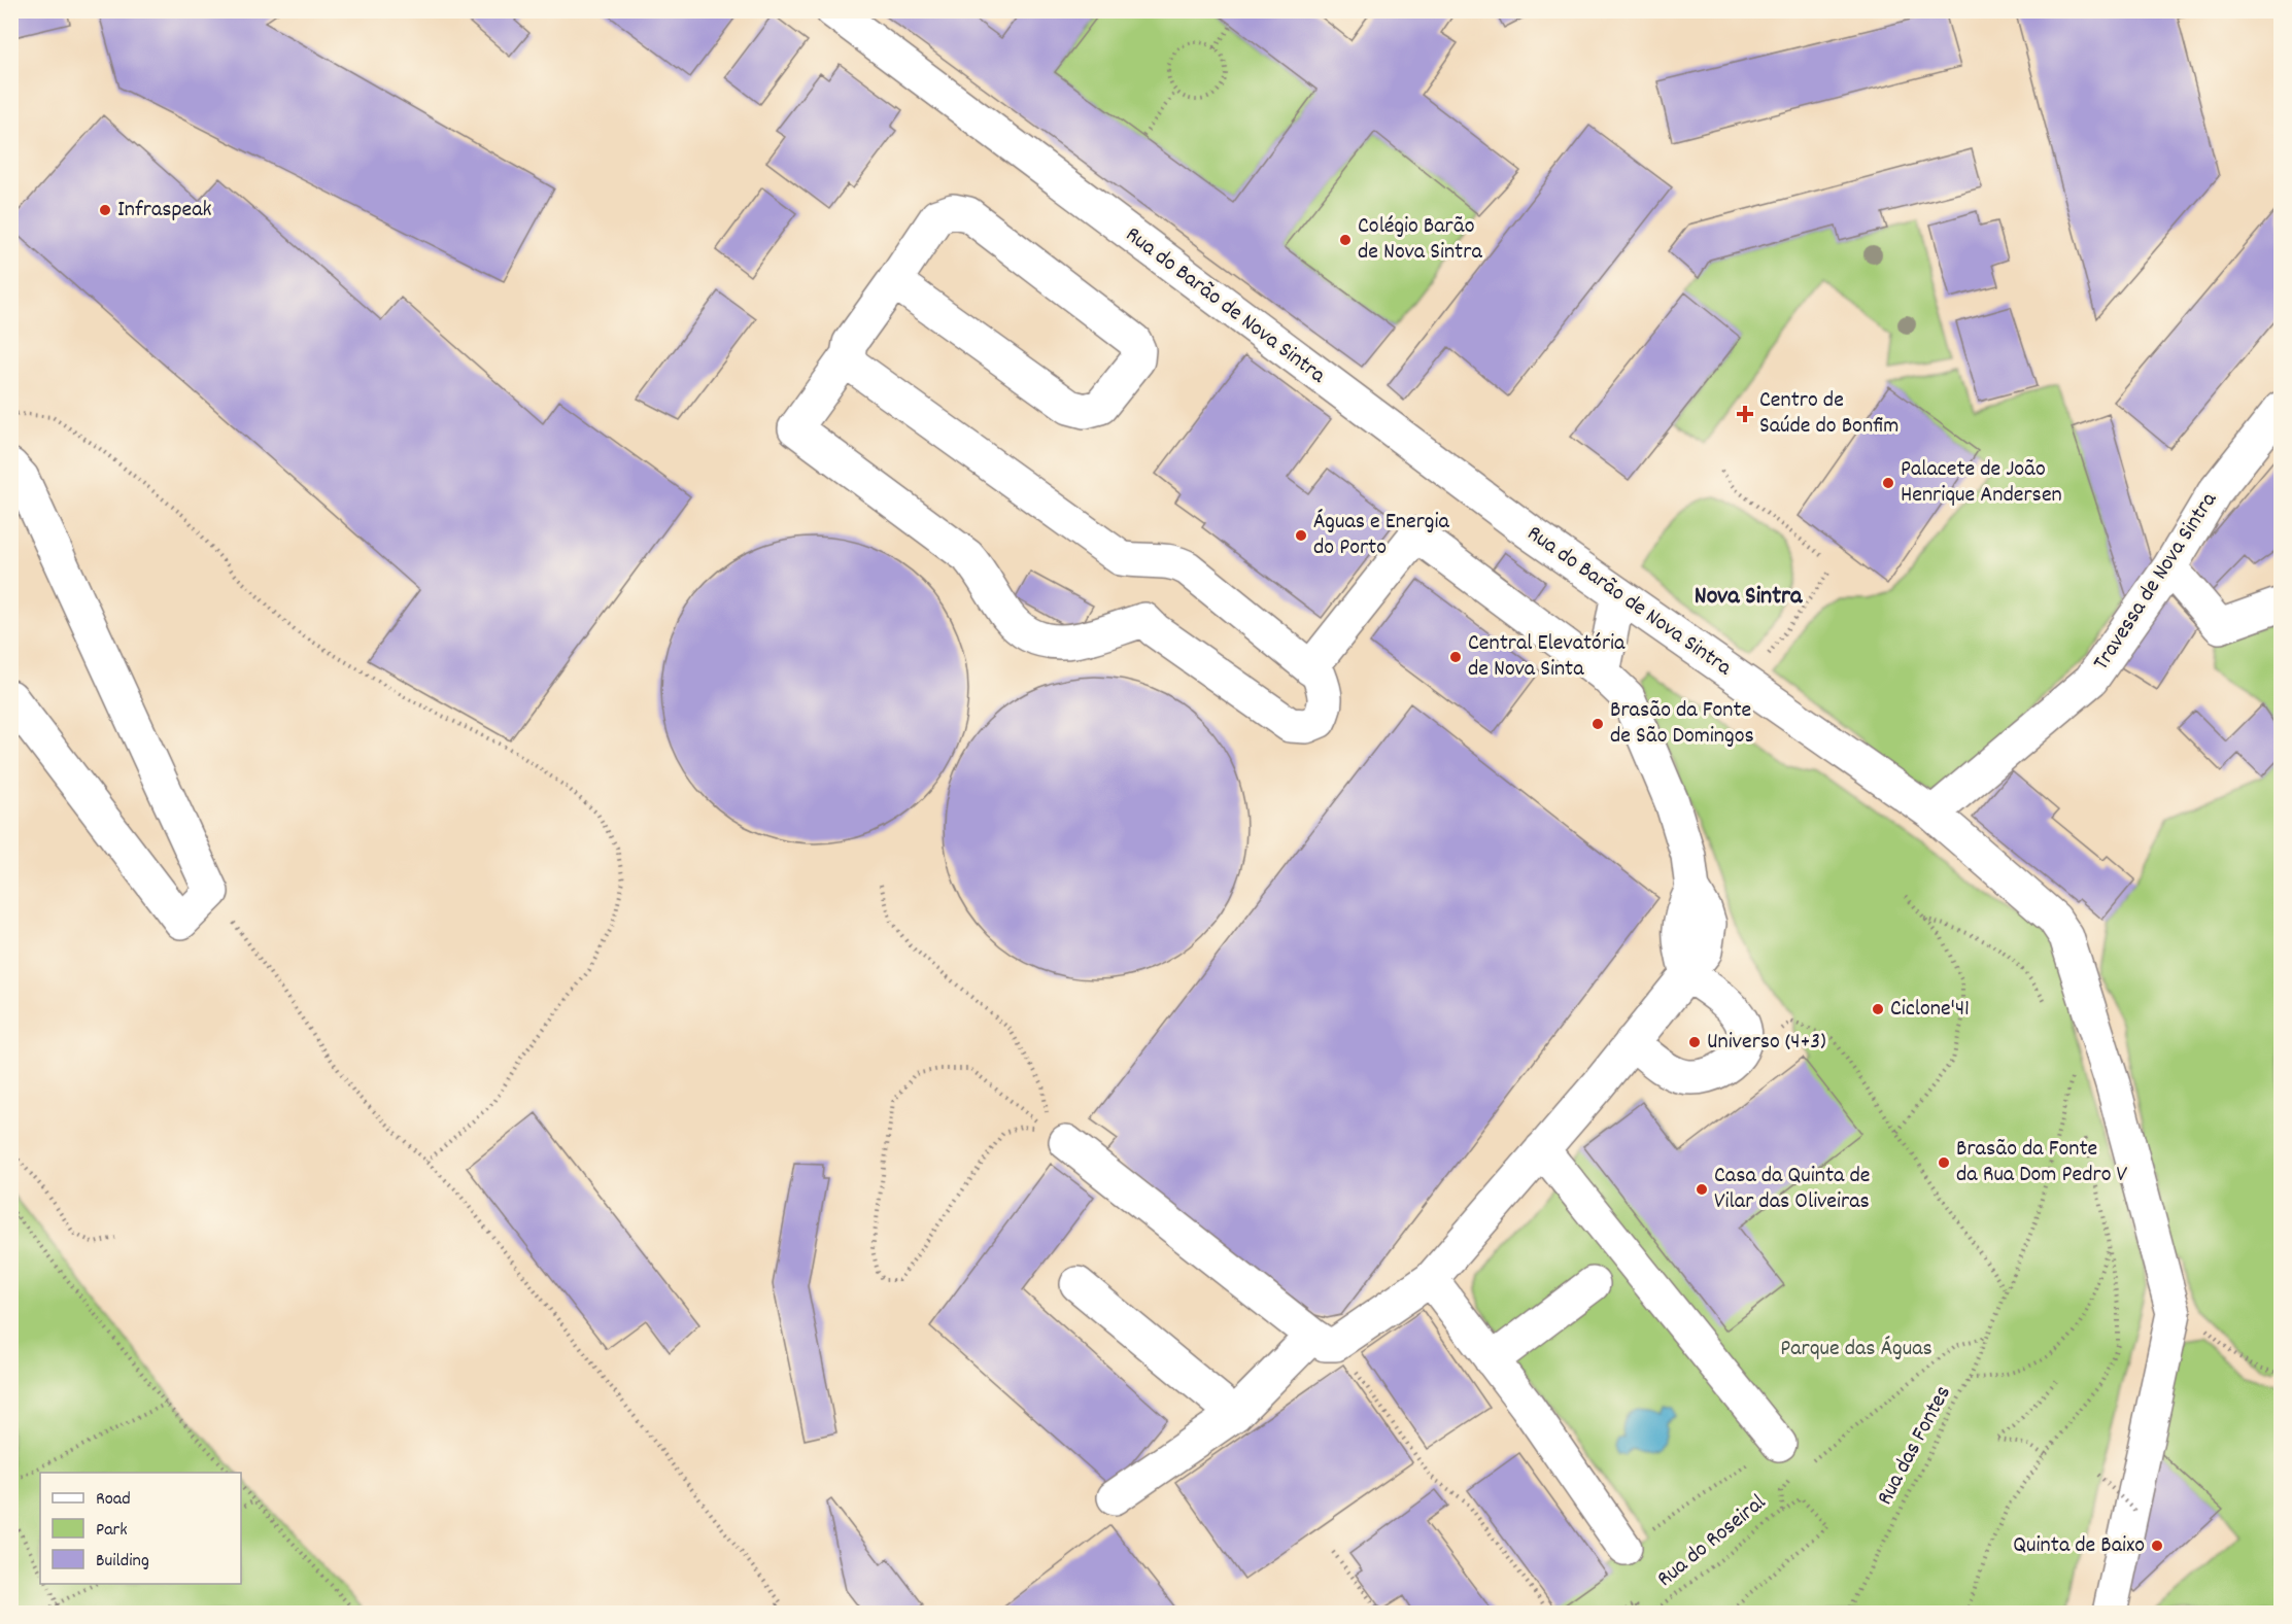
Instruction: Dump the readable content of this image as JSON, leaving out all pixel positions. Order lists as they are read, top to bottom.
{
  "streets": {
    "street": ["Rua do Barão de Nova Sintra", "Travessa de Nova Sintra"],
    "path": ["Rua das Fontes", "Rua do Roseiral"]
  },
  "crossings": [
    ["Rua do Barão de Nova Sintra", "Travessa de Nova Sintra"]
  ],
  "districts": ["Nova Sintra"],
  "parks": ["Parque das Águas"],
  "places": {
    "other": [
      "Infraspeak",
      "Colégio Barão de Nova Sintra",
      "Palacete de João Henrique Andersen",
      "Águas e Energia do Porto",
      "Central Elevatória de Nova Sinta",
      "Brasão da Fonte de São Domingos",
      "Ciclone'41",
      "Universo (4+3)",
      "Brasão da Fonte da Rua Dom Pedro V",
      "Casa da Quinta de Vilar das Oliveiras",
      "Quinta de Baixo"
    ],
    "health": ["Centro de Saúde do Bonfim"]
  },
  "legend": ["Road", "Park", "Building"]
}
